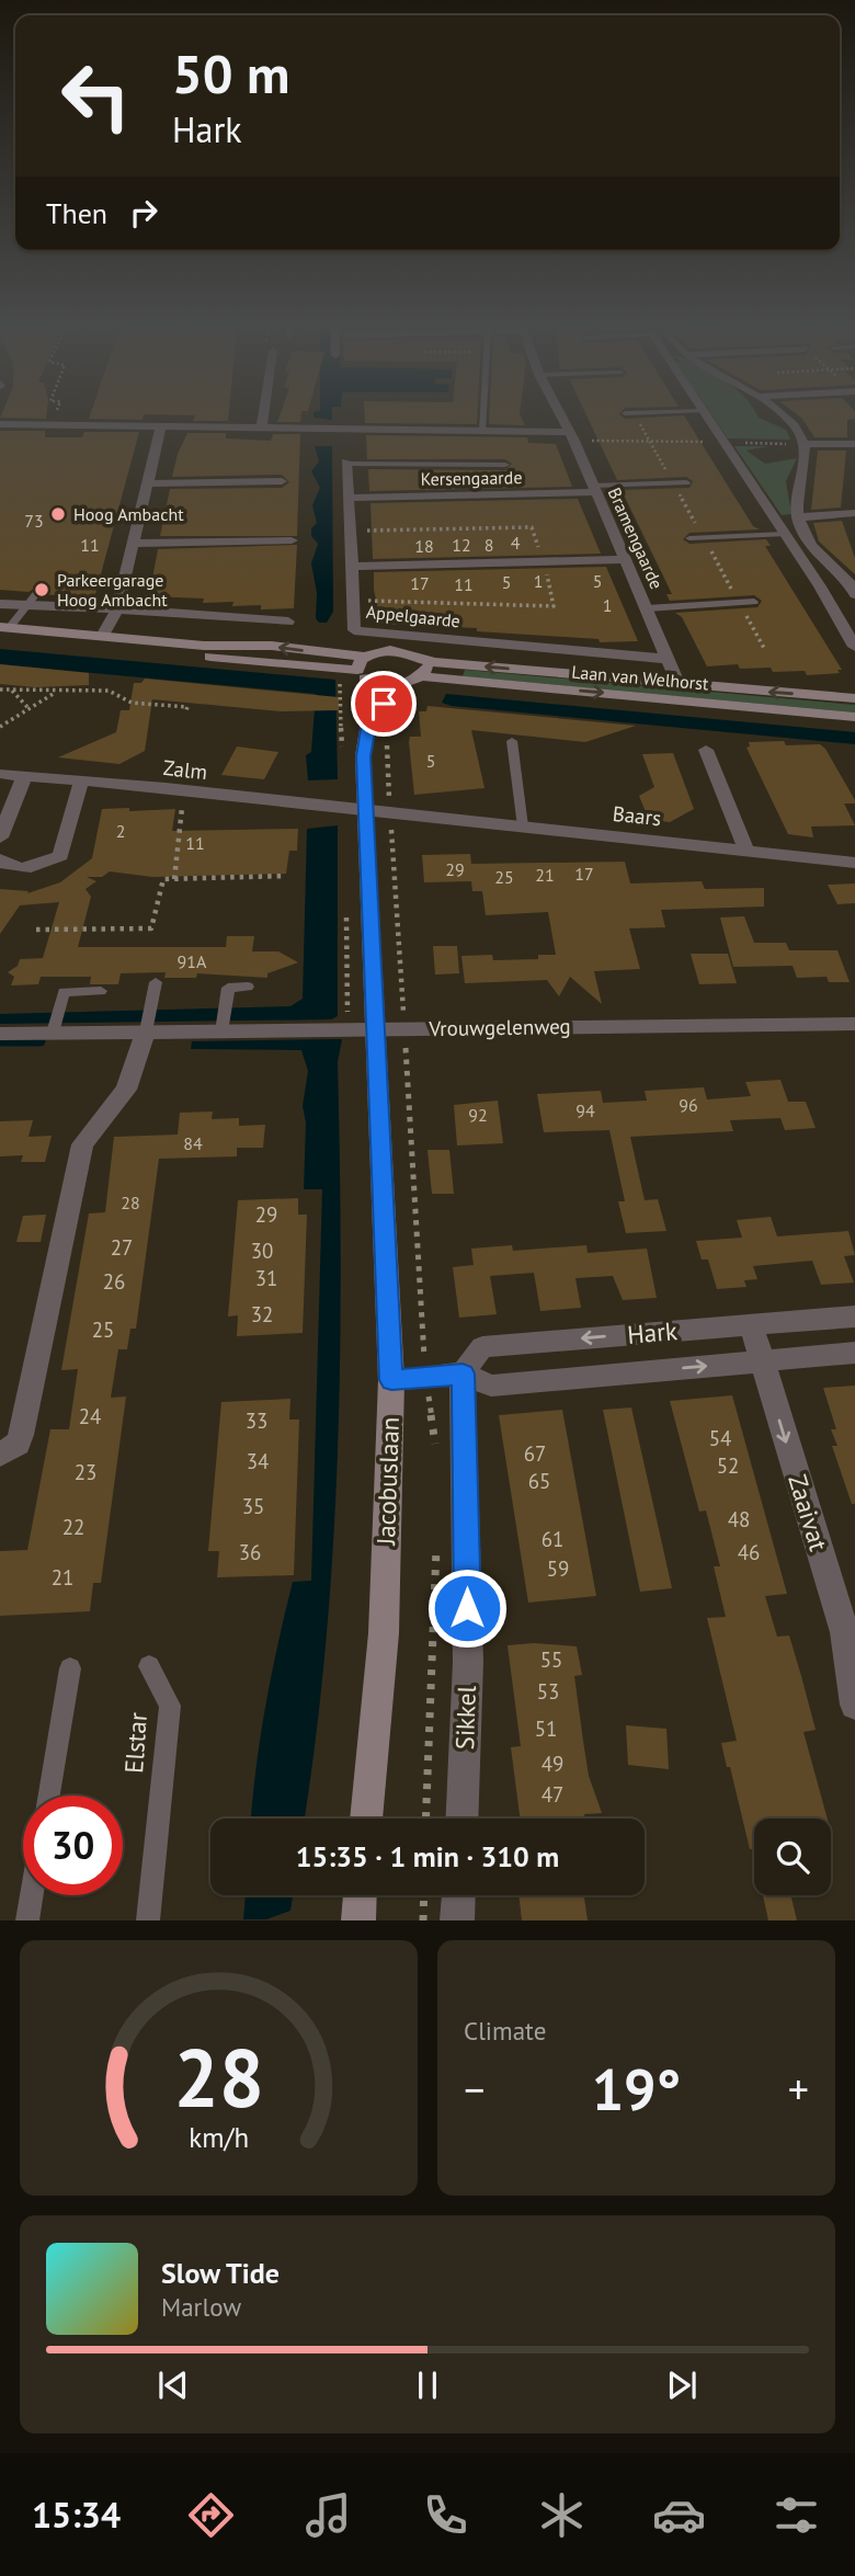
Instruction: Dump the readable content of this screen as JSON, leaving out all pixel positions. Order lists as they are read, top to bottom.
{
  "streets": {
    "main road": ["Laan van Welhorst", "Jacobuslaan"],
    "street": [
      "Kersengaarde",
      "Bramengaarde",
      "Appelgaarde",
      "Zalm",
      "Baars",
      "Vrouwgelenweg",
      "Hark",
      "Zaaivat",
      "Sikkel"
    ],
    "lane": ["Elstar"]
  },
  "crossings": [
    ["Kersengaarde", "Bramengaarde"],
    ["Bramengaarde", "Appelgaarde"],
    ["Bramengaarde", "Laan van Welhorst"],
    ["Zalm", "Baars"],
    ["Zalm", "Jacobuslaan"],
    ["Baars", "Jacobuslaan"],
    ["Vrouwgelenweg", "Jacobuslaan"],
    ["Hark", "Jacobuslaan"],
    ["Hark", "Zaaivat"],
    ["Hark", "Sikkel"]
  ],
  "one_way": ["Zaaivat"],
  "places": ["Hoog Ambacht", "Parkeergarage Hoog Ambacht"],
  "house_numbers": [
    "73",
    "4",
    "11",
    "12",
    "8",
    "18",
    "1",
    "5",
    "5",
    "17",
    "11",
    "1",
    "5",
    "2",
    "11",
    "29",
    "17",
    "21",
    "25",
    "91A",
    "96",
    "94",
    "92",
    "84",
    "28",
    "29",
    "27",
    "30",
    "31",
    "26",
    "32",
    "25",
    "24",
    "33",
    "54",
    "67",
    "34",
    "52",
    "23",
    "65",
    "35",
    "48",
    "22",
    "61",
    "36",
    "46",
    "59",
    "21",
    "55",
    "53",
    "51",
    "49",
    "47"
  ],
  "page": {
    "turn": ["50 m", "Hark"],
    "then": "Then",
    "limit": "30",
    "trip": "15:35 · 1 min · 310 m",
    "tile": "Climate",
    "heat": ["−", "19°", "+"],
    "song": ["Slow Tide", "Marlow"],
    "tabs": "15:34",
    "gauge": ["28", "km/h"]
  }
}
